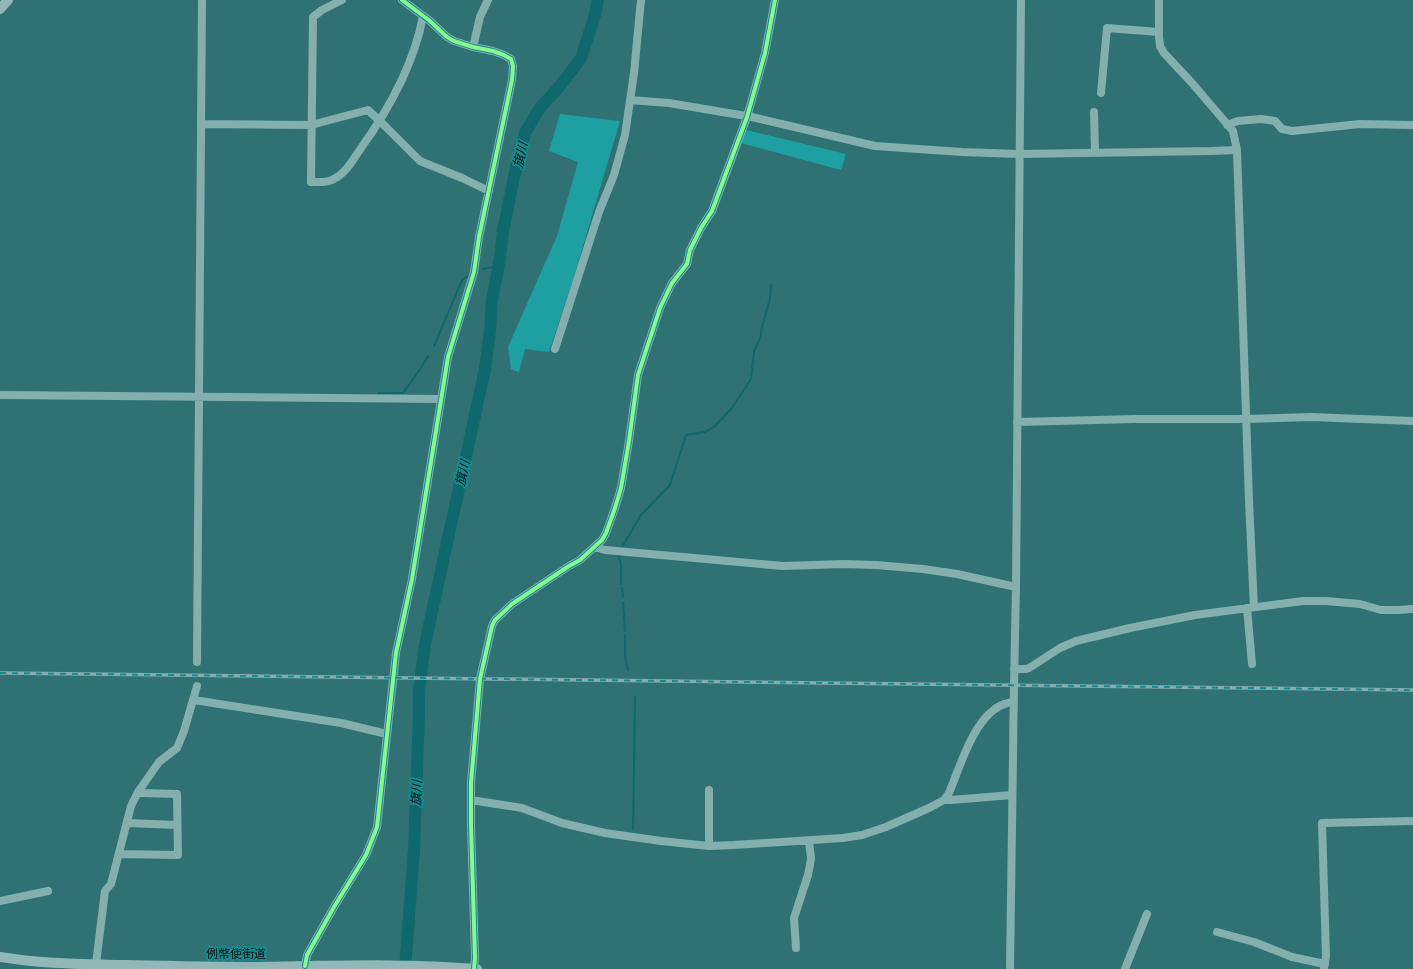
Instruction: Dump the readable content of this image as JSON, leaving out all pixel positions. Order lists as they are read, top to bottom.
{
  "streets": {
    "main road": ["例幣使街道"]
  },
  "water": ["旗川"]
}
